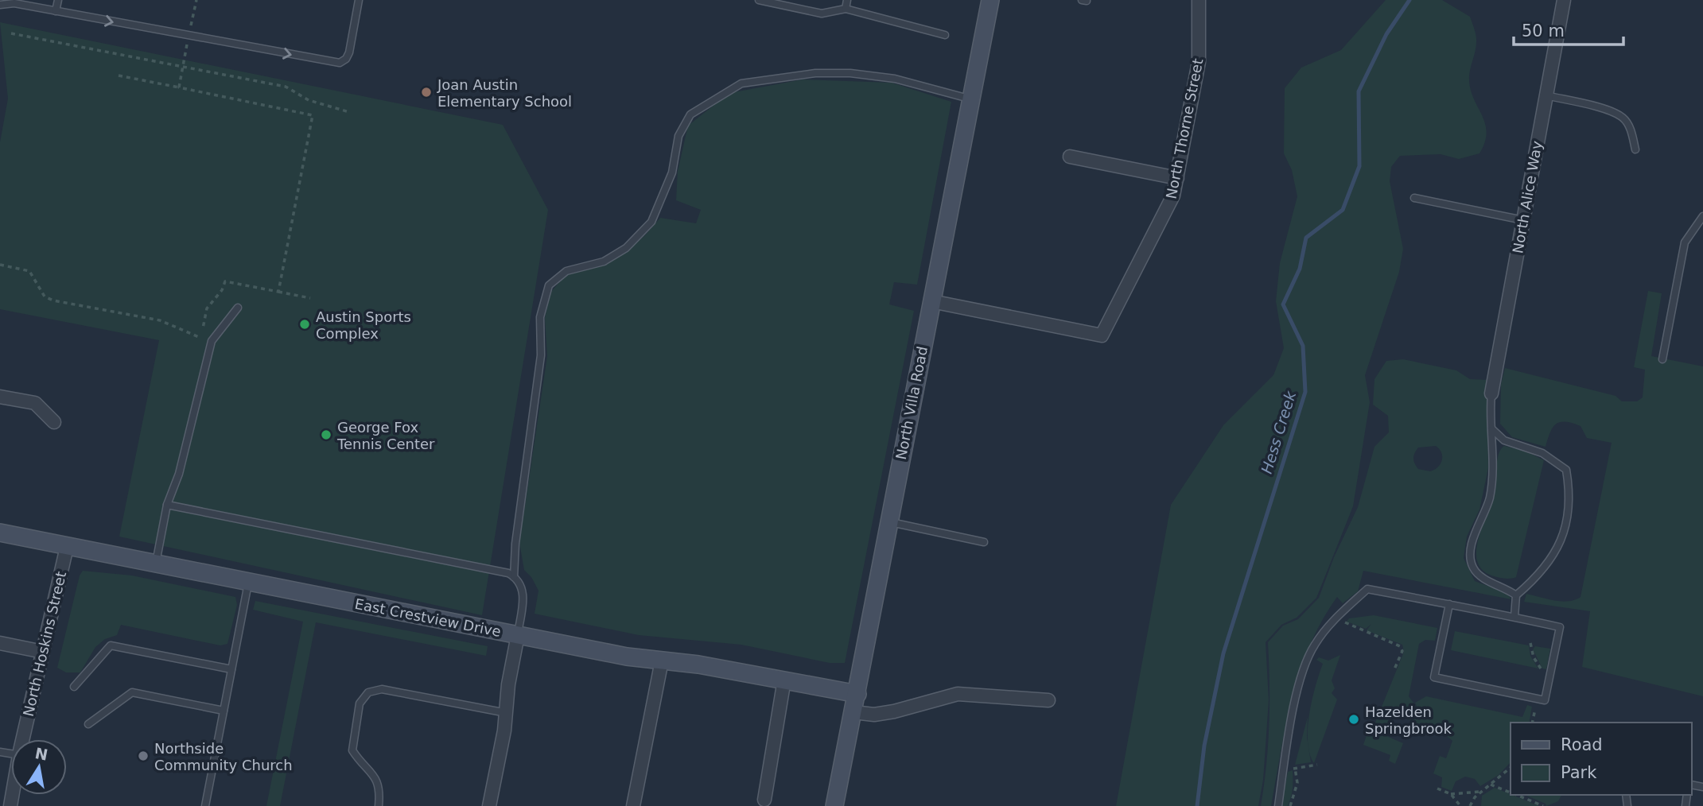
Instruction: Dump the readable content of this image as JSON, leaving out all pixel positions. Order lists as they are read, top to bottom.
{
  "streets": {
    "street": [
      "North Thorne Street",
      "North Alice Way",
      "North Villa Road",
      "East Crestview Drive",
      "North Hoskins Street"
    ]
  },
  "crossings": [
    ["North Thorne Street", "North Villa Road"],
    ["North Villa Road", "East Crestview Drive"],
    ["East Crestview Drive", "North Hoskins Street"]
  ],
  "water": ["Hess Creek"],
  "places": [
    "Joan Austin Elementary School",
    "Austin Sports Complex",
    "George Fox Tennis Center",
    "Hazelden Springbrook",
    "Northside Community Church"
  ],
  "legend": ["Road", "Park"],
  "scale_bar": "50 m",
  "north": "top"
}
